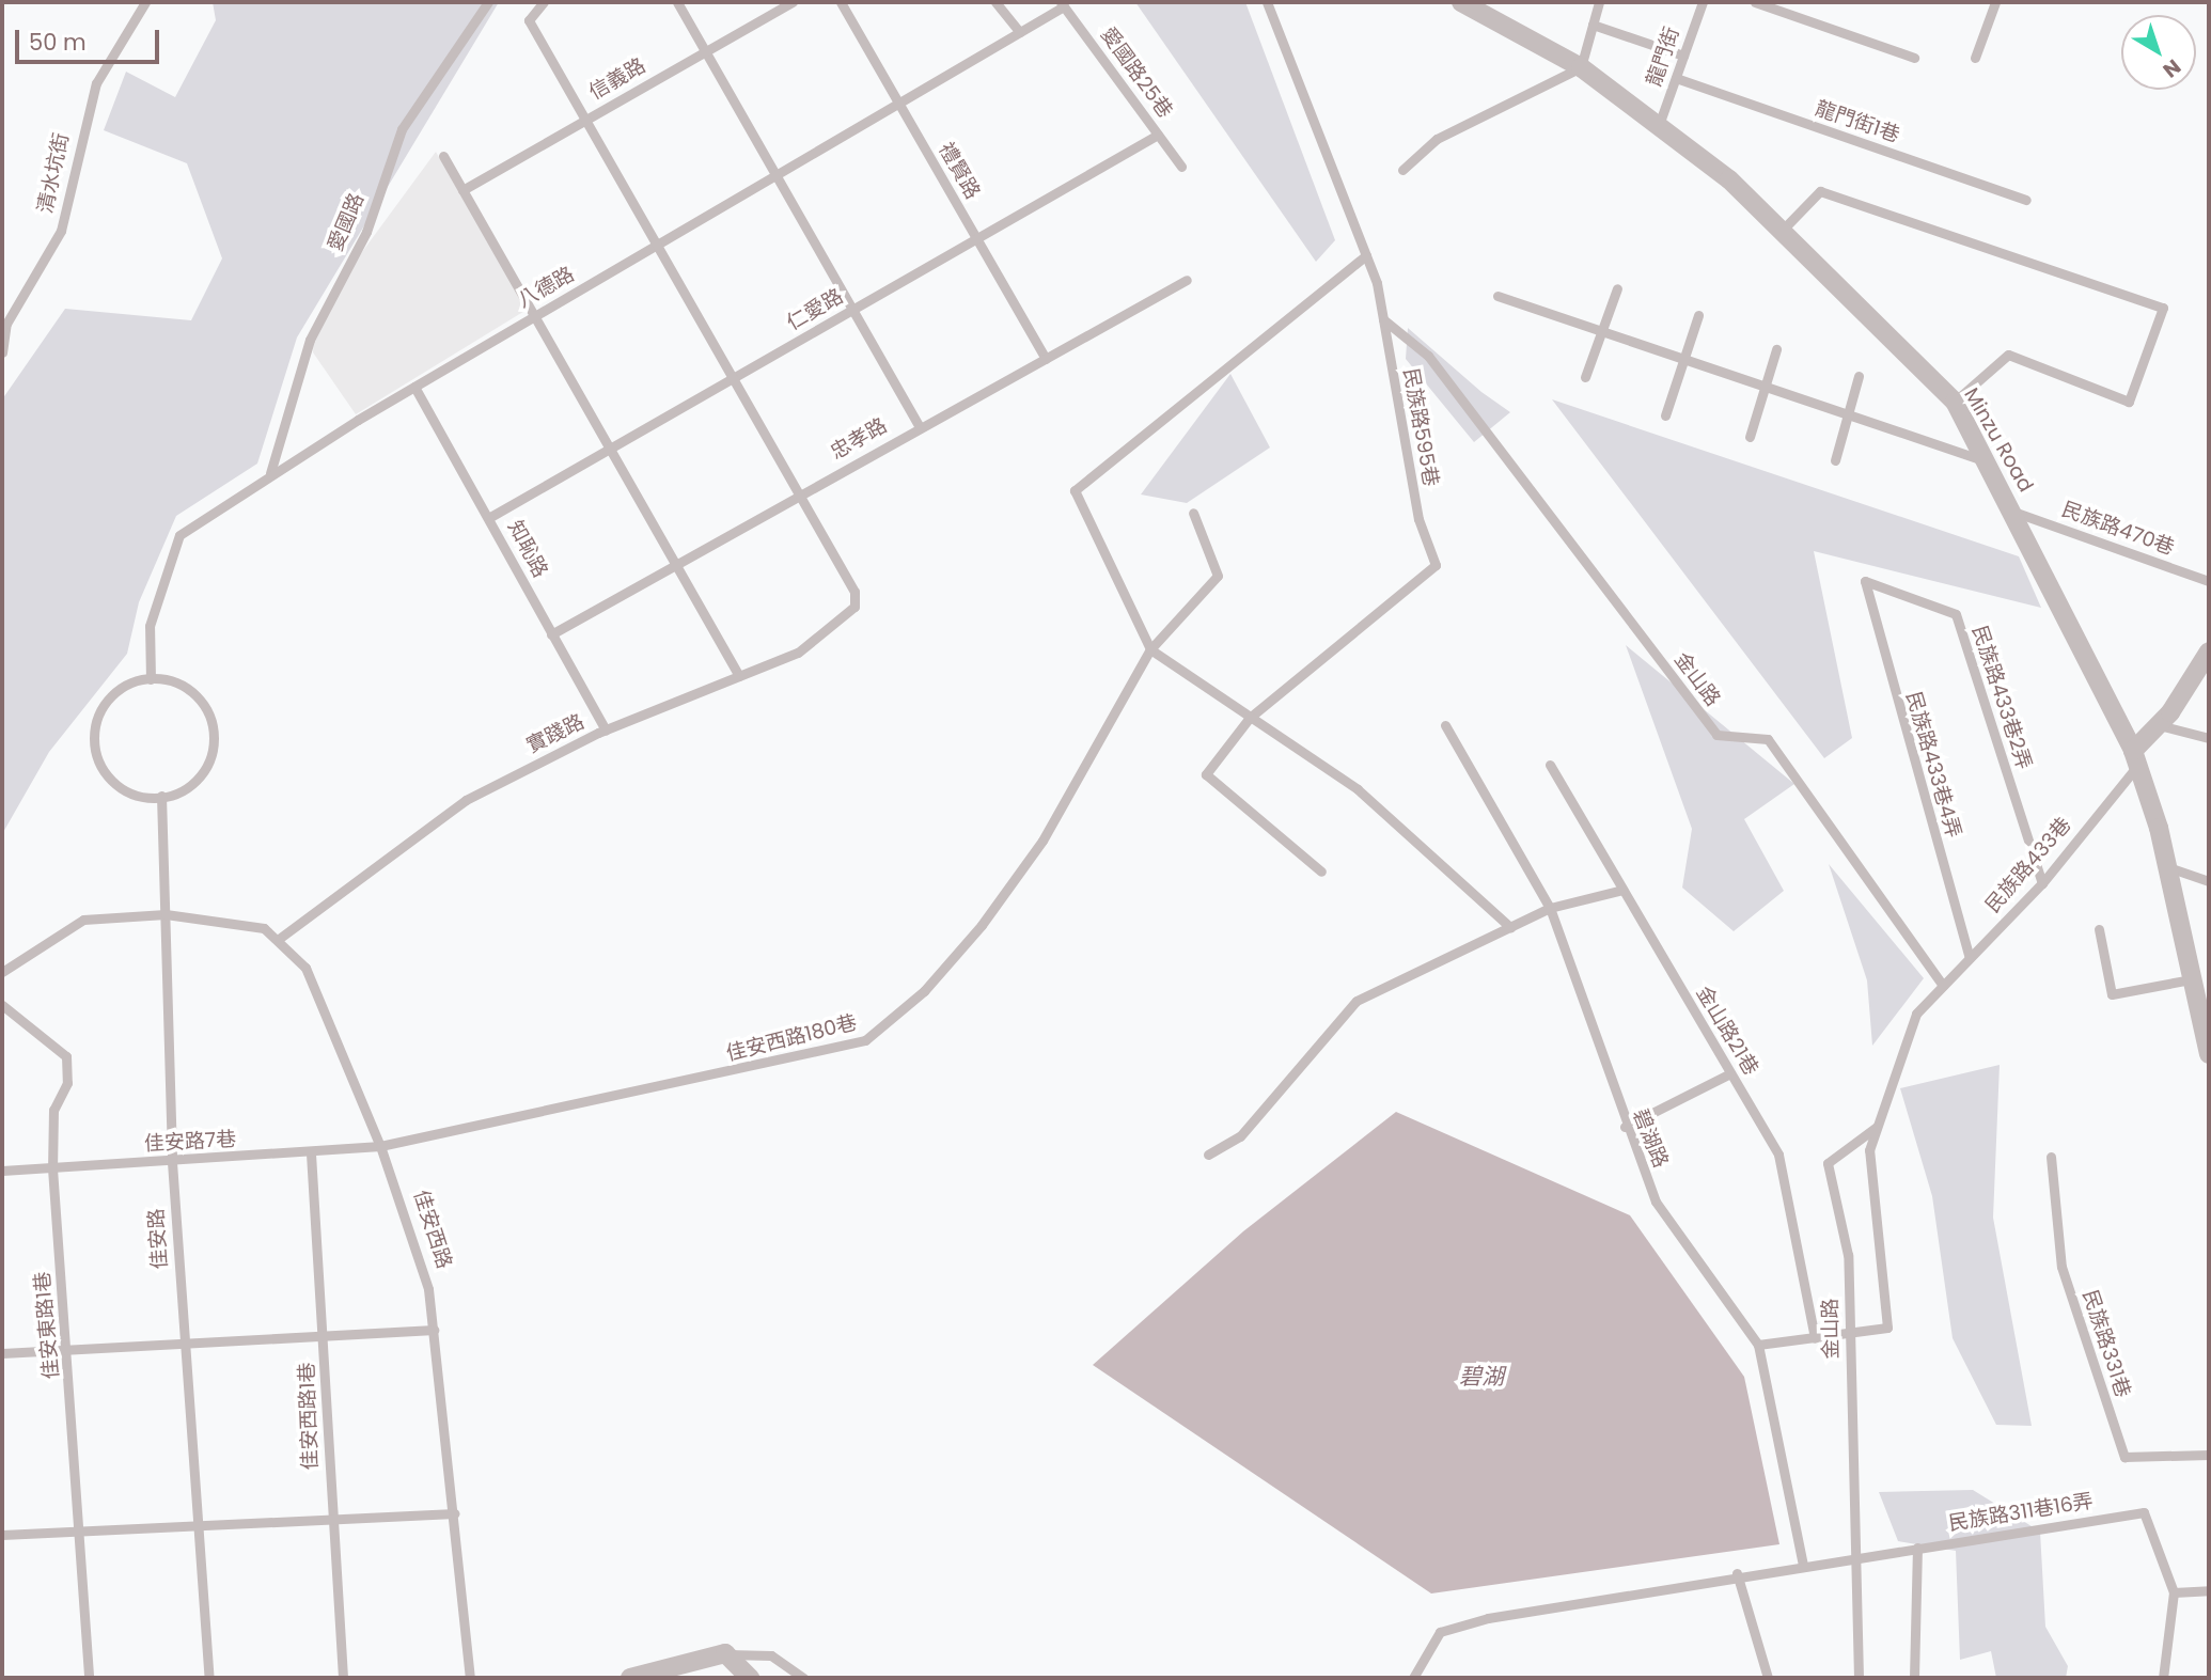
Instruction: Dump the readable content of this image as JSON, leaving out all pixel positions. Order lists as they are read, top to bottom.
{
  "streets": {
    "street": ["Minzu Road"],
    "lane": [
      "龍門街",
      "愛國路25巷",
      "信義路",
      "龍門街1巷",
      "禮賢路",
      "清水坑街",
      "愛國路",
      "八德路",
      "仁愛路",
      "民族路595巷",
      "忠孝路",
      "民族路470巷",
      "知恥路",
      "金山路",
      "民族路433巷2弄",
      "實踐路",
      "民族路433巷4弄",
      "民族路433巷",
      "金山路21巷",
      "佳安西路180巷",
      "碧湖路",
      "佳安路7巷",
      "佳安西路",
      "佳安路",
      "佳安東路1巷",
      "民族路331巷",
      "佳安西路1巷",
      "民族路311巷16弄"
    ]
  },
  "crossings": [
    ["龍門街", "龍門街1巷"],
    ["龍門街", "Minzu Road"],
    ["愛國路25巷", "八德路"],
    ["愛國路25巷", "仁愛路"],
    ["禮賢路", "八德路"],
    ["禮賢路", "仁愛路"],
    ["禮賢路", "忠孝路"],
    ["愛國路", "八德路"],
    ["八德路", "知恥路"],
    ["八德路", "佳安路"],
    ["仁愛路", "知恥路"],
    ["民族路595巷", "金山路"],
    ["忠孝路", "知恥路"],
    ["忠孝路", "實踐路"],
    ["Minzu Road", "民族路470巷"],
    ["Minzu Road", "民族路433巷"],
    ["知恥路", "實踐路"],
    ["金山路", "民族路433巷"],
    ["金山路", "民族路311巷16弄"],
    ["民族路433巷2弄", "民族路433巷4弄"],
    ["民族路433巷2弄", "民族路433巷"],
    ["實踐路", "佳安西路"],
    ["民族路433巷4弄", "民族路433巷"],
    ["佳安西路180巷", "佳安路7巷"],
    ["佳安西路180巷", "佳安西路"],
    ["碧湖路", "民族路311巷16弄"],
    ["佳安路7巷", "佳安西路"],
    ["佳安路7巷", "佳安路"],
    ["佳安路7巷", "佳安東路1巷"],
    ["佳安路7巷", "佳安西路1巷"],
    ["佳安西路", "佳安路"]
  ],
  "water": ["碧湖"],
  "scale_bar": "50 m",
  "north": "bottom right"
}
